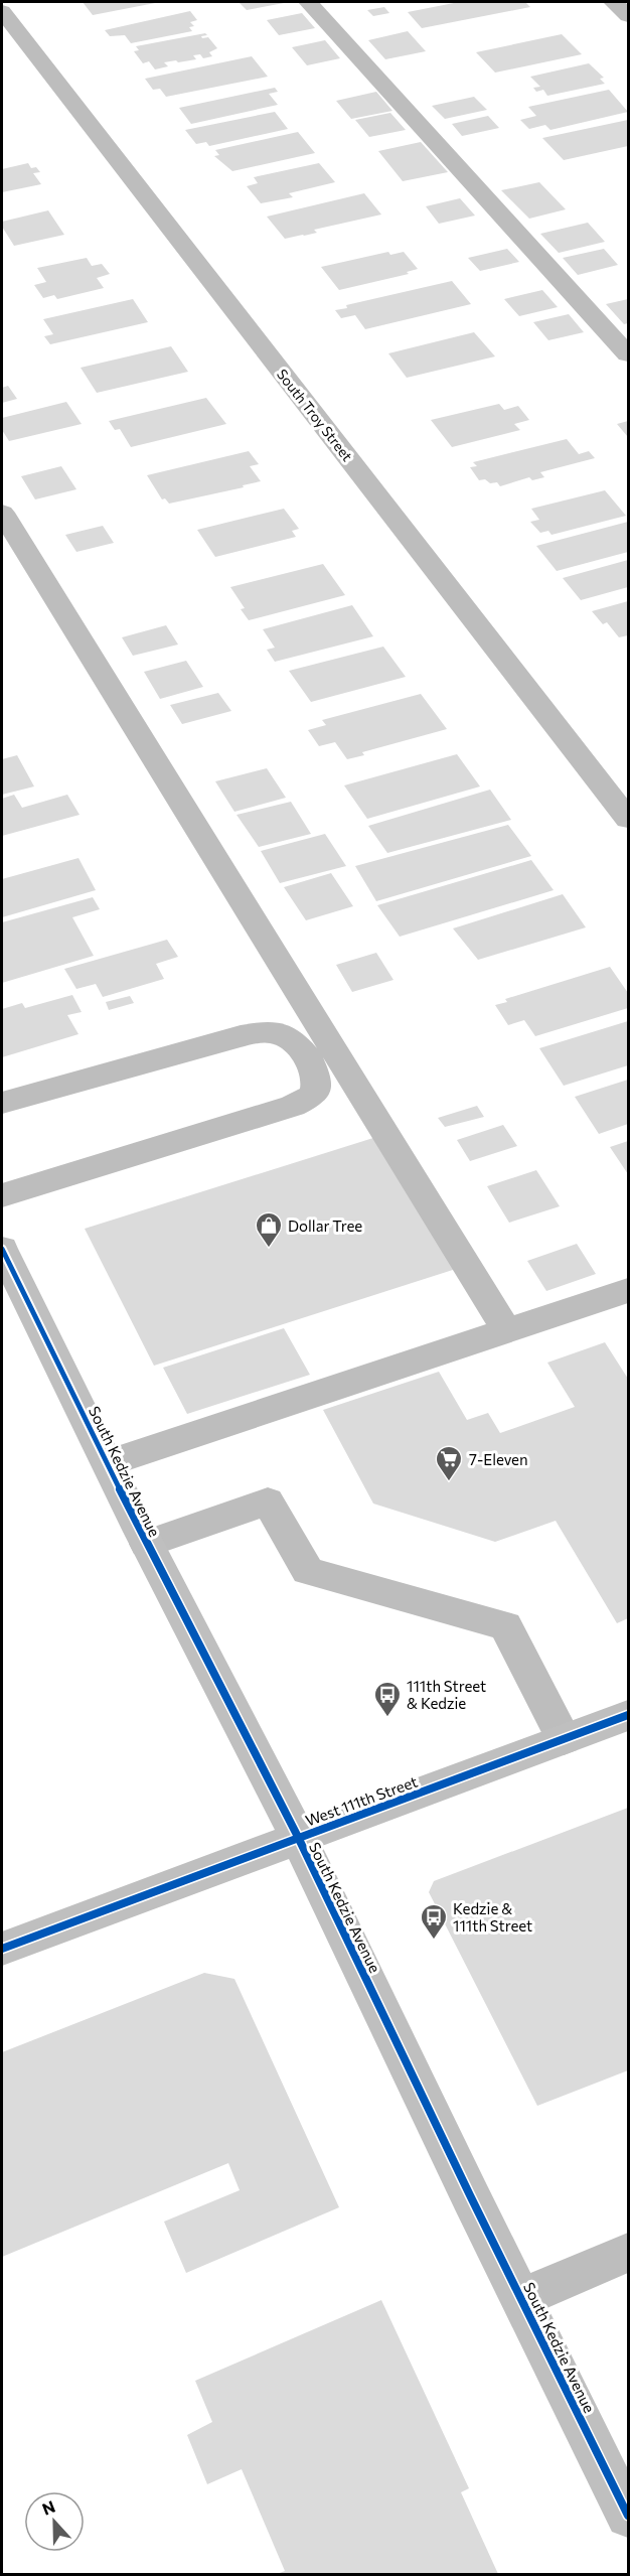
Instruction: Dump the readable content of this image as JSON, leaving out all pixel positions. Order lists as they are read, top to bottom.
{
  "streets": {
    "main road": ["South Kedzie Avenue", "West 111th Street"],
    "street": ["South Troy Street"]
  },
  "crossings": [
    ["South Kedzie Avenue", "West 111th Street"]
  ],
  "places": {
    "shop": ["Dollar Tree"],
    "supermarket": ["7-Eleven"],
    "bus stop": ["111th Street & Kedzie", "Kedzie & 111th Street"]
  },
  "north": "top"
}
